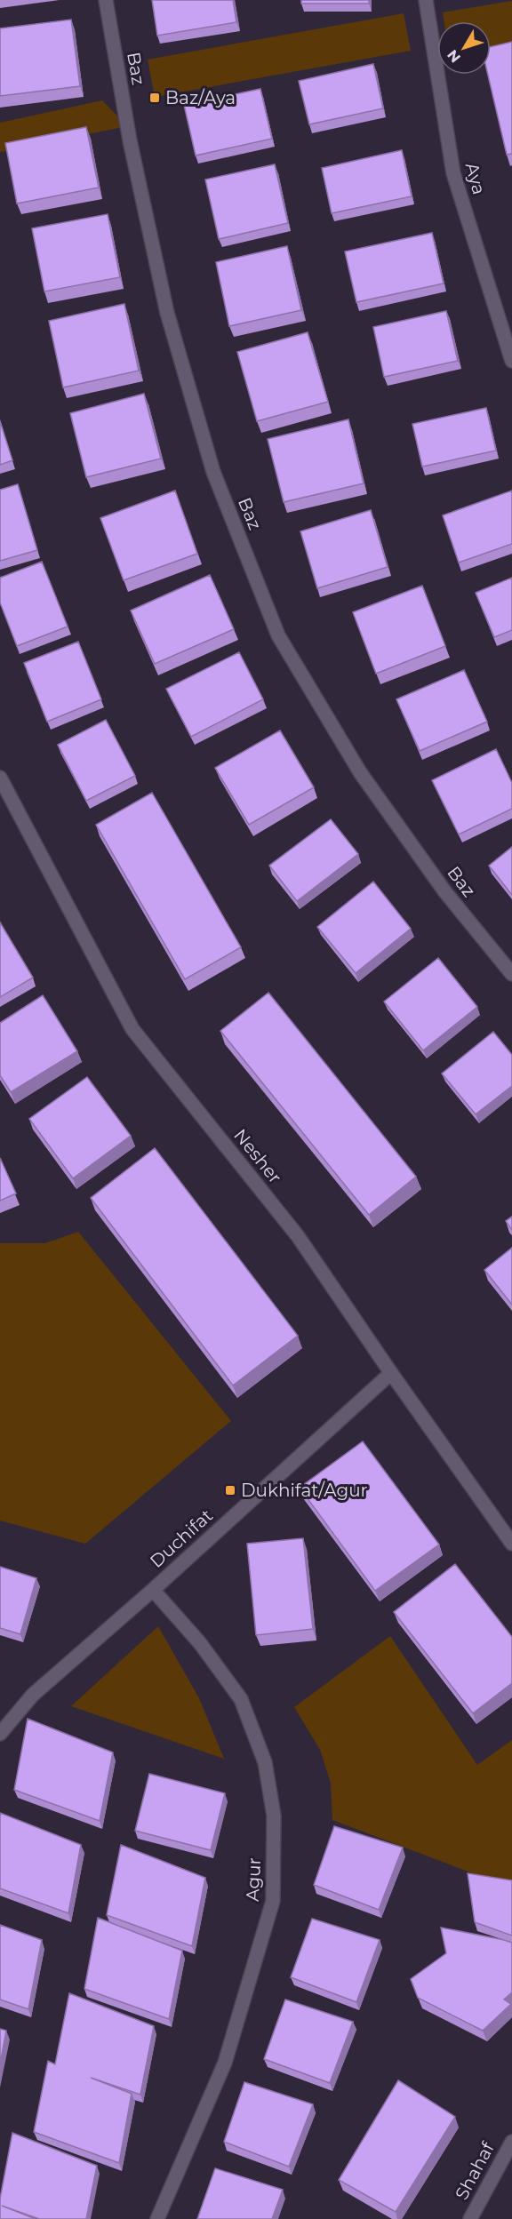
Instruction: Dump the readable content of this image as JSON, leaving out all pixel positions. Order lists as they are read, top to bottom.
{
  "streets": {
    "street": [
      "Baz",
      "Aya",
      "Nesher",
      "Duchifat",
      "Agur",
      "Shahaf"
    ]
  },
  "crossings": [
    ["Nesher", "Duchifat"],
    ["Duchifat", "Agur"]
  ],
  "places": {
    "transit": ["Baz/Aya", "Dukhifat/Agur"]
  },
  "north": "bottom left"
}
